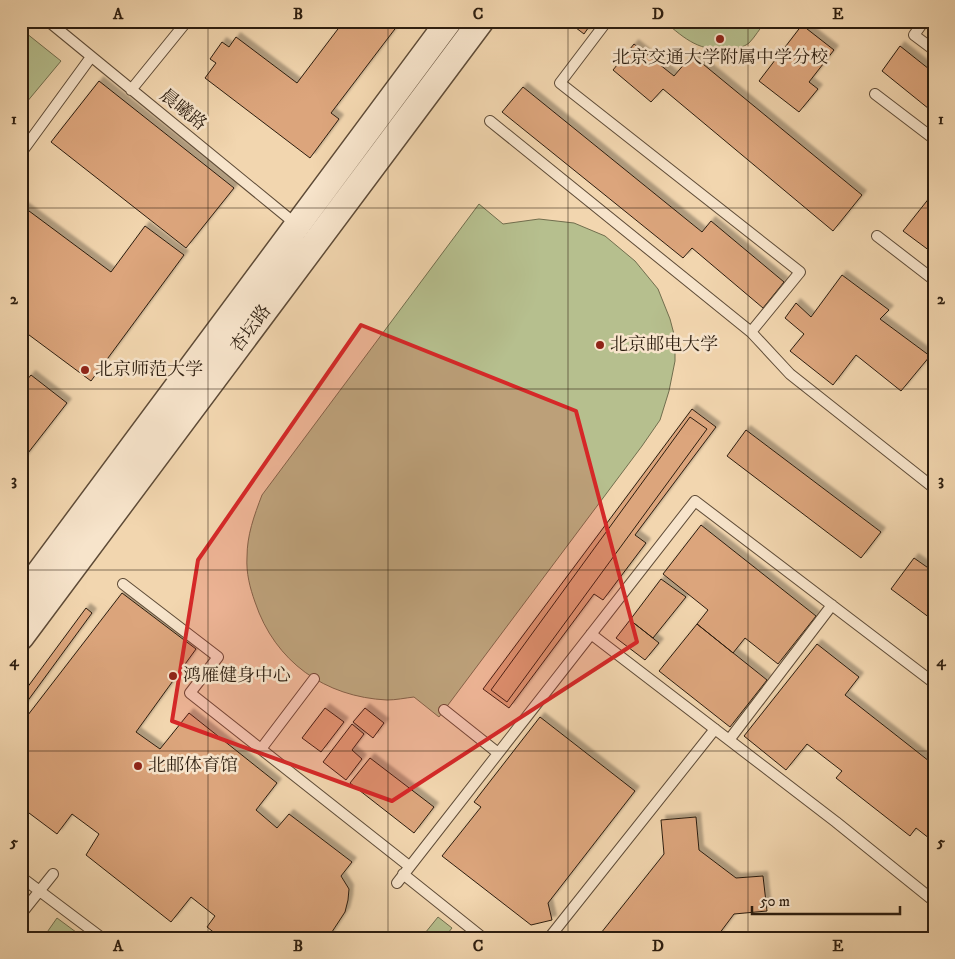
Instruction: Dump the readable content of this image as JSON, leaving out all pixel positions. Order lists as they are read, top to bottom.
{
  "streets": {
    "street": ["杏坛路"],
    "lane": ["晨曦路"]
  },
  "crossings": [
    ["晨曦路", "杏坛路"]
  ],
  "places": [
    "北京交通大学附属中学分校",
    "北京邮电大学",
    "北京师范大学",
    "鸿雁健身中心",
    "北邮体育馆"
  ],
  "scale_bar": "50 m",
  "grid": {
    "columns": [
      "A",
      "B",
      "C",
      "D",
      "E"
    ],
    "rows": [
      "1",
      "2",
      "3",
      "4",
      "5"
    ]
  }
}
